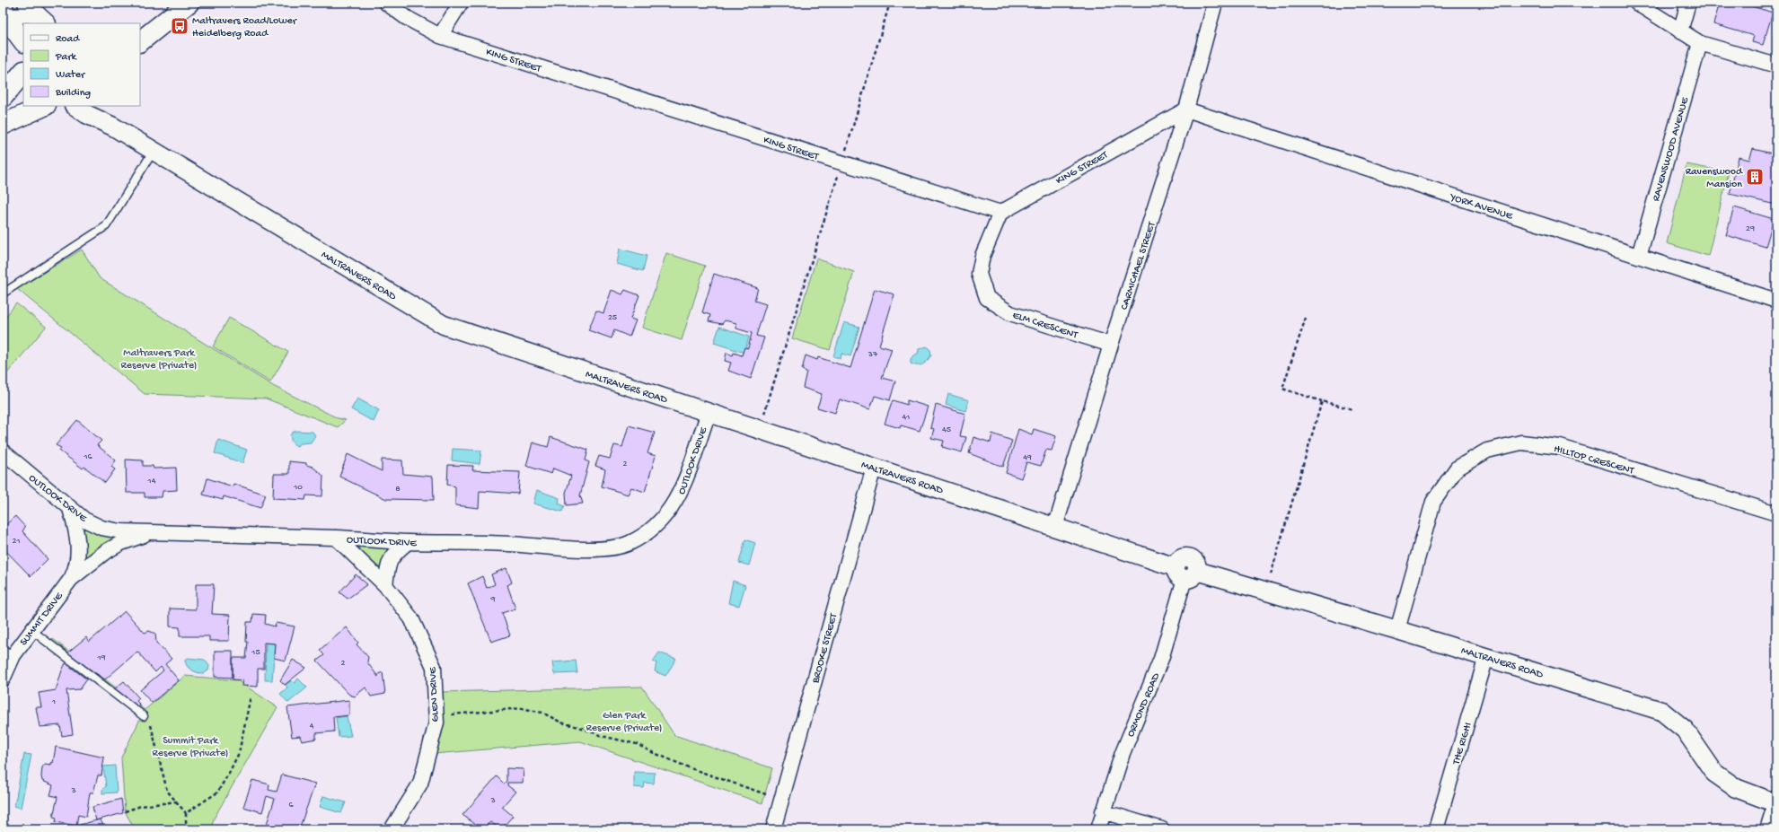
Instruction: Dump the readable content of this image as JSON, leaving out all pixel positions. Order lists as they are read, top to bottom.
{
  "streets": {
    "street": [
      "KING STREET",
      "RAVENSWOOD AVENUE",
      "YORK AVENUE",
      "CARMICHAEL STREET",
      "MALTRAVERS ROAD",
      "ELM CRESCENT",
      "HILLTOP CRESCENT",
      "OUTLOOK DRIVE",
      "SUMMIT DRIVE",
      "BROOKE STREET",
      "GLEN DRIVE",
      "ORMOND ROAD",
      "THE RIGHI"
    ]
  },
  "crossings": [
    ["KING STREET", "YORK AVENUE"],
    ["KING STREET", "CARMICHAEL STREET"],
    ["KING STREET", "ELM CRESCENT"],
    ["RAVENSWOOD AVENUE", "YORK AVENUE"],
    ["YORK AVENUE", "CARMICHAEL STREET"],
    ["CARMICHAEL STREET", "MALTRAVERS ROAD"],
    ["CARMICHAEL STREET", "ELM CRESCENT"],
    ["MALTRAVERS ROAD", "HILLTOP CRESCENT"],
    ["MALTRAVERS ROAD", "OUTLOOK DRIVE"],
    ["MALTRAVERS ROAD", "BROOKE STREET"],
    ["MALTRAVERS ROAD", "ORMOND ROAD"],
    ["MALTRAVERS ROAD", "THE RIGHI"],
    ["OUTLOOK DRIVE", "SUMMIT DRIVE"],
    ["OUTLOOK DRIVE", "GLEN DRIVE"]
  ],
  "parks": ["Maltravers Park Reserve (Private)", "Glen Park Reserve (Private)", "Summit Park Reserve (Private)"],
  "places": {
    "bus stop": ["Maltravers Road/Lower Heidelberg Road"],
    "building": ["Ravenswood Mansion"]
  },
  "house_numbers": [
    "29",
    "25",
    "37",
    "41",
    "45",
    "16",
    "49",
    "2",
    "14",
    "10",
    "8",
    "21",
    "9",
    "15",
    "19",
    "2",
    "1",
    "4",
    "3",
    "3",
    "6"
  ],
  "legend": [
    "Road",
    "Park",
    "Water",
    "Building"
  ]
}
